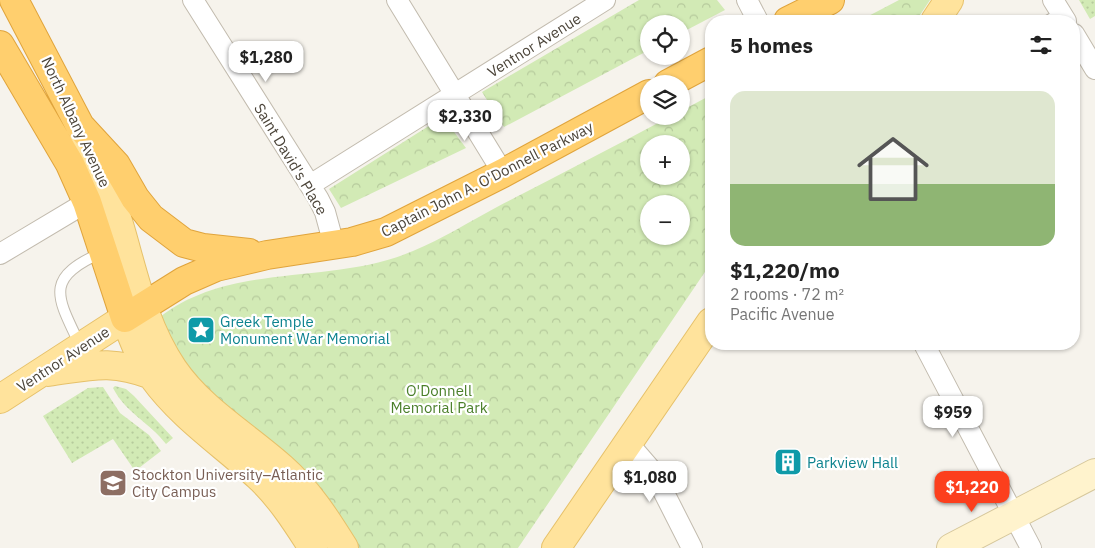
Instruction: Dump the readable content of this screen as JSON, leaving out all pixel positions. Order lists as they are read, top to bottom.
{
  "streets": {
    "highway": ["North Albany Avenue", "Captain John A. O'Donnell Parkway"],
    "main road": ["Ventnor Avenue"],
    "street": ["Saint David's Place"]
  },
  "crossings": [
    ["Ventnor Avenue", "North Albany Avenue"],
    ["Ventnor Avenue", "Saint David's Place"],
    ["Ventnor Avenue", "Captain John A. O'Donnell Parkway"],
    ["North Albany Avenue", "Captain John A. O'Donnell Parkway"],
    ["Saint David's Place", "Captain John A. O'Donnell Parkway"]
  ],
  "parks": ["O'Donnell Memorial Park"],
  "places": {
    "place": ["Greek Temple Monument War Memorial"],
    "building": ["Parkview Hall"],
    "school or university": ["Stockton University–Atlantic City Campus"]
  },
  "page": {
    "map_buttons": ["+", "−"],
    "heading": "5 homes",
    "price": [
      "$1,280",
      "$2,330",
      "$959",
      "$1,080",
      "$1,220"
    ],
    "list": [
      {
        "name": "$1,220/mo",
        "note": "2 rooms · 72 m² · Pacific Avenue"
      }
    ]
  }
}
